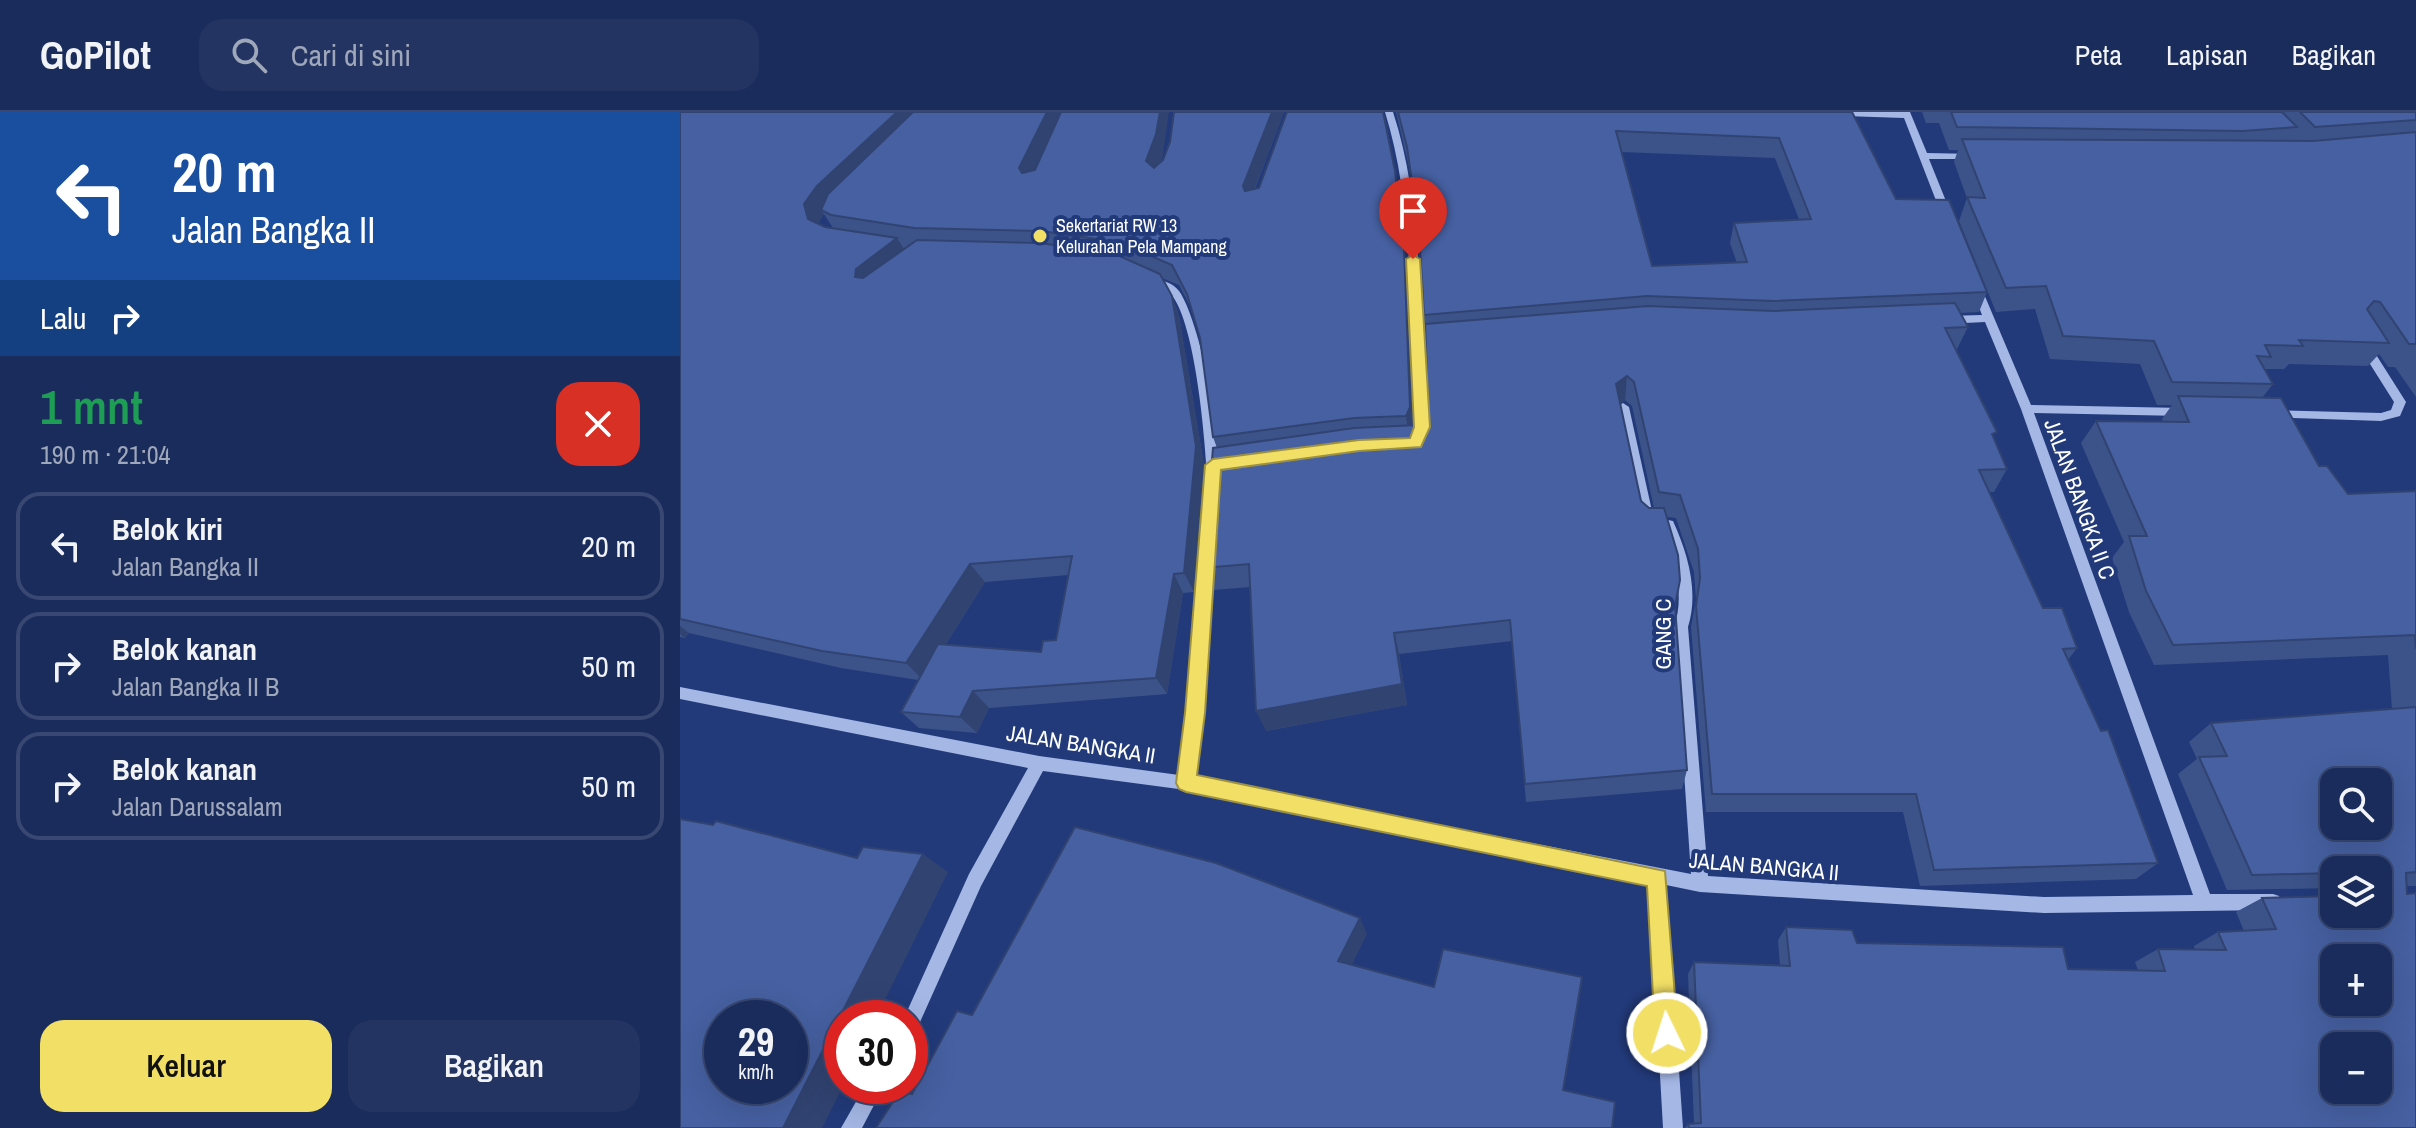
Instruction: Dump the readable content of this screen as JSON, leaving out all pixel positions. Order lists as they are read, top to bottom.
{
  "streets": {
    "street": ["JALAN BANGKA II C", "GANG C", "JALAN BANGKA II"]
  },
  "crossings": [
    ["JALAN BANGKA II C", "JALAN BANGKA II"],
    ["GANG C", "JALAN BANGKA II"]
  ],
  "places": ["Sekertariat RW 13 Kelurahan Pela Mampang"],
  "page": {
    "header": "GoPilot",
    "search": "Cari di sini",
    "nav": ["Peta", "Lapisan", "Bagikan"],
    "turn": ["20 m", "Jalan Bangka II"],
    "then": "Lalu",
    "heading": ["1 mnt", "190 m · 21:04"],
    "list": [
      {
        "name": "Belok kiri",
        "note": "Jalan Bangka II",
        "value": "20 m"
      },
      {
        "name": "Belok kanan",
        "note": "Jalan Bangka II B",
        "value": "50 m"
      },
      {
        "name": "Belok kanan",
        "note": "Jalan Darussalam",
        "value": "50 m"
      }
    ],
    "map_buttons": ["+", "−"],
    "speed": "29 km/h",
    "limit": "30",
    "buttons": ["Keluar", "Bagikan"]
  }
}
